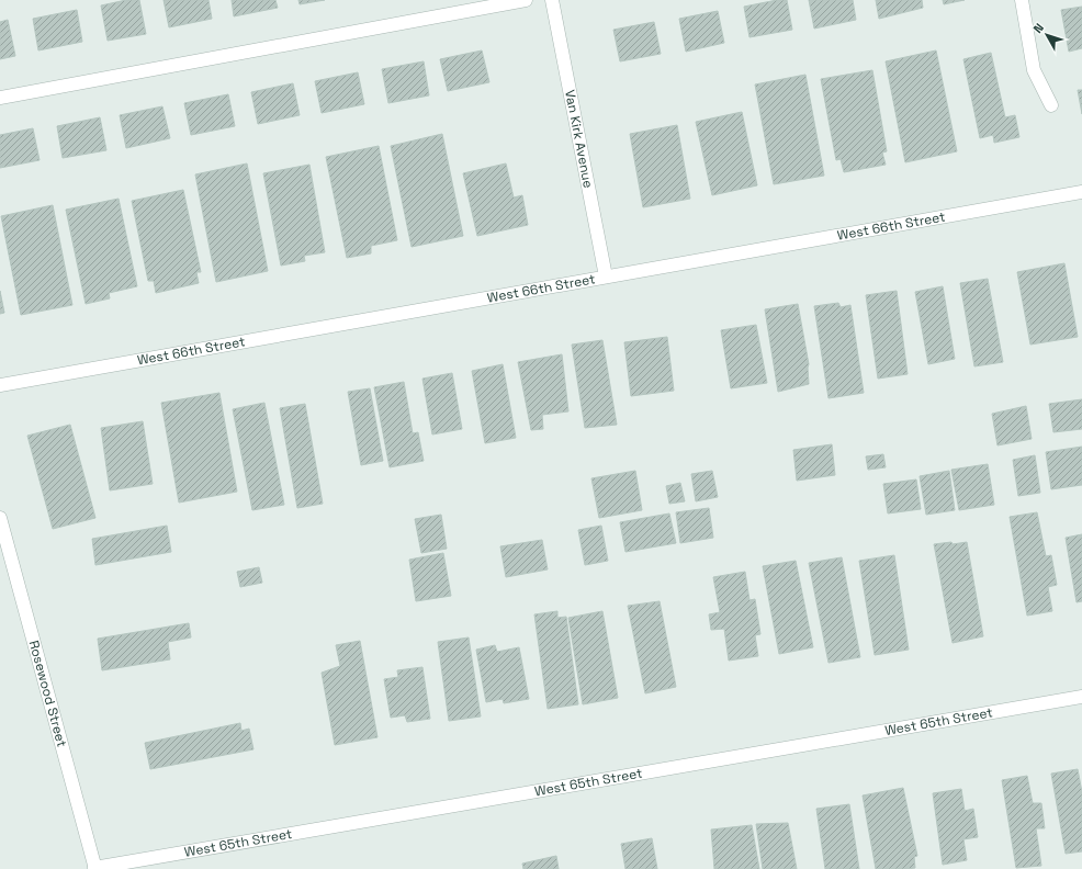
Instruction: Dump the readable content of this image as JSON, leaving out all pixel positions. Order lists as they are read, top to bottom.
{
  "streets": {
    "street": [
      "Van Kirk Avenue",
      "West 66th Street",
      "Rosewood Street",
      "West 65th Street"
    ]
  },
  "crossings": [
    ["Van Kirk Avenue", "West 66th Street"],
    ["Rosewood Street", "West 65th Street"]
  ],
  "north": "top left"
}
